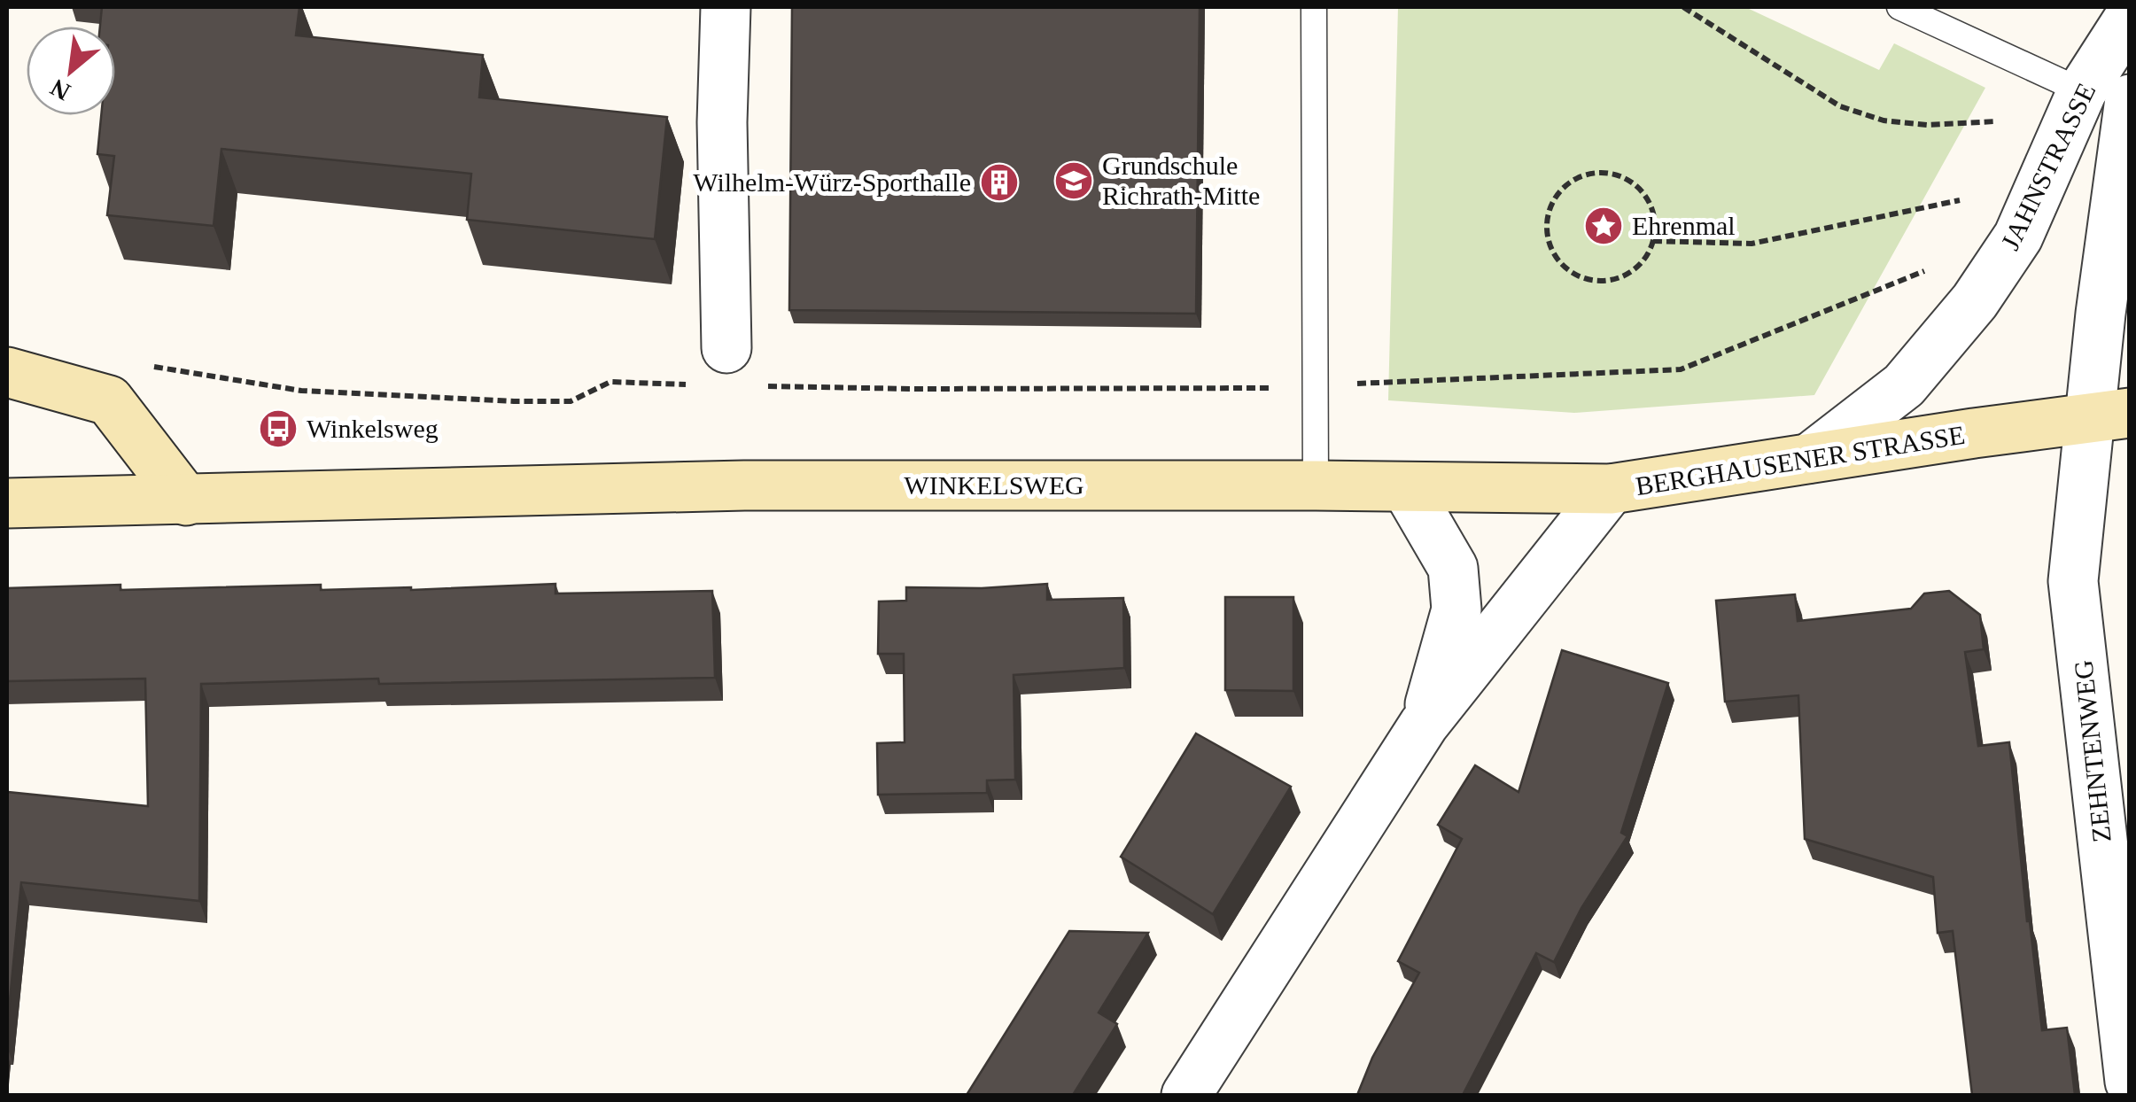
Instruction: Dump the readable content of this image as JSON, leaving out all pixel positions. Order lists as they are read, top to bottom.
{
  "streets": {
    "main road": ["BERGHAUSENER STRASSE", "WINKELSWEG"],
    "street": ["JAHNSTRASSE", "ZEHNTENWEG"]
  },
  "crossings": [
    ["JAHNSTRASSE", "BERGHAUSENER STRASSE"],
    ["JAHNSTRASSE", "ZEHNTENWEG"],
    ["BERGHAUSENER STRASSE", "WINKELSWEG"],
    ["BERGHAUSENER STRASSE", "ZEHNTENWEG"]
  ],
  "places": {
    "school or university": ["Grundschule Richrath-Mitte"],
    "building": ["Wilhelm-Würz-Sporthalle"],
    "place": ["Ehrenmal"],
    "bus stop": ["Winkelsweg"]
  },
  "north": "bottom left"
}
